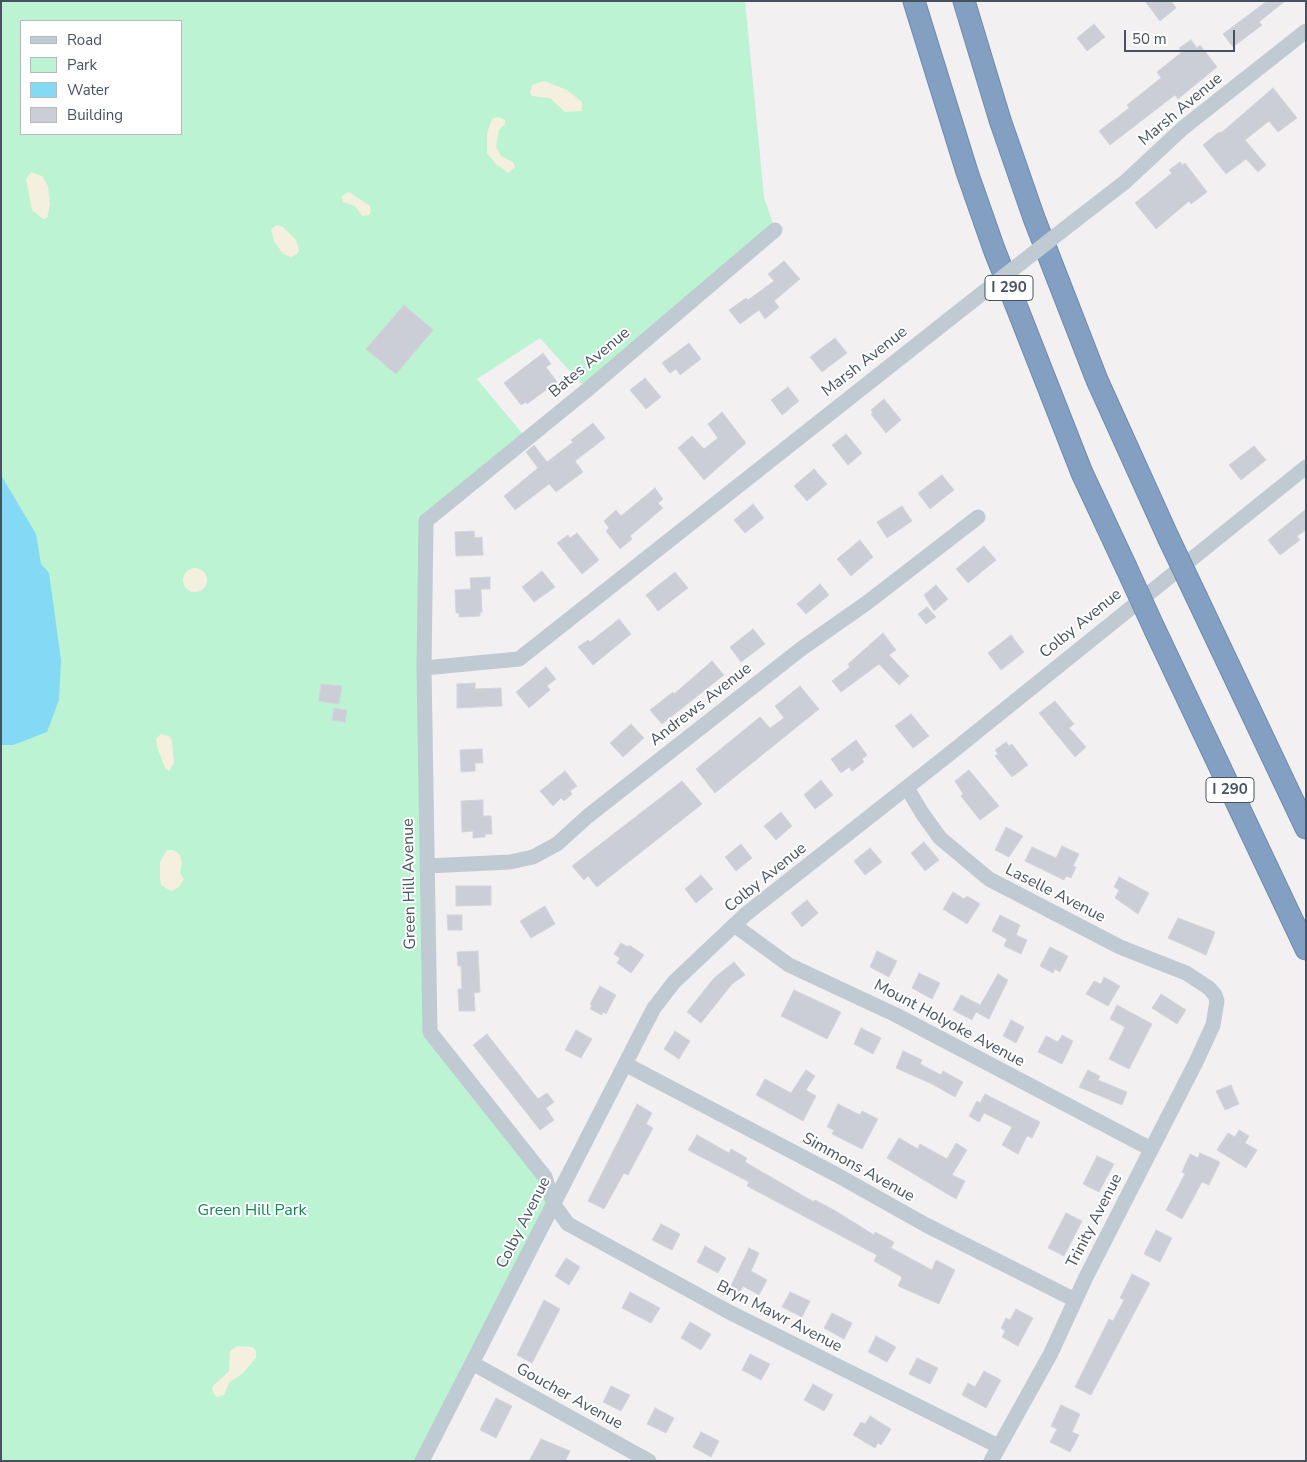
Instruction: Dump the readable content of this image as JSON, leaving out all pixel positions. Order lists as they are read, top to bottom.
{
  "streets": {
    "highway": ["I 290"],
    "street": [
      "Marsh Avenue",
      "Bates Avenue",
      "Colby Avenue",
      "Andrews Avenue",
      "Green Hill Avenue",
      "Laselle Avenue",
      "Mount Holyoke Avenue",
      "Simmons Avenue",
      "Trinity Avenue",
      "Bryn Mawr Avenue",
      "Goucher Avenue"
    ]
  },
  "crossings": [
    ["Marsh Avenue", "Green Hill Avenue"],
    ["Bates Avenue", "Green Hill Avenue"],
    ["Colby Avenue", "Green Hill Avenue"],
    ["Colby Avenue", "Laselle Avenue"],
    ["Colby Avenue", "Mount Holyoke Avenue"],
    ["Colby Avenue", "Simmons Avenue"],
    ["Colby Avenue", "Bryn Mawr Avenue"],
    ["Colby Avenue", "Goucher Avenue"],
    ["Andrews Avenue", "Green Hill Avenue"],
    ["Green Hill Avenue", "Bryn Mawr Avenue"],
    ["Laselle Avenue", "Trinity Avenue"],
    ["Mount Holyoke Avenue", "Trinity Avenue"],
    ["Simmons Avenue", "Trinity Avenue"],
    ["Trinity Avenue", "Bryn Mawr Avenue"]
  ],
  "parks": ["Green Hill Park"],
  "legend": [
    "Road",
    "Park",
    "Water",
    "Building"
  ],
  "scale_bar": "50 m"
}
